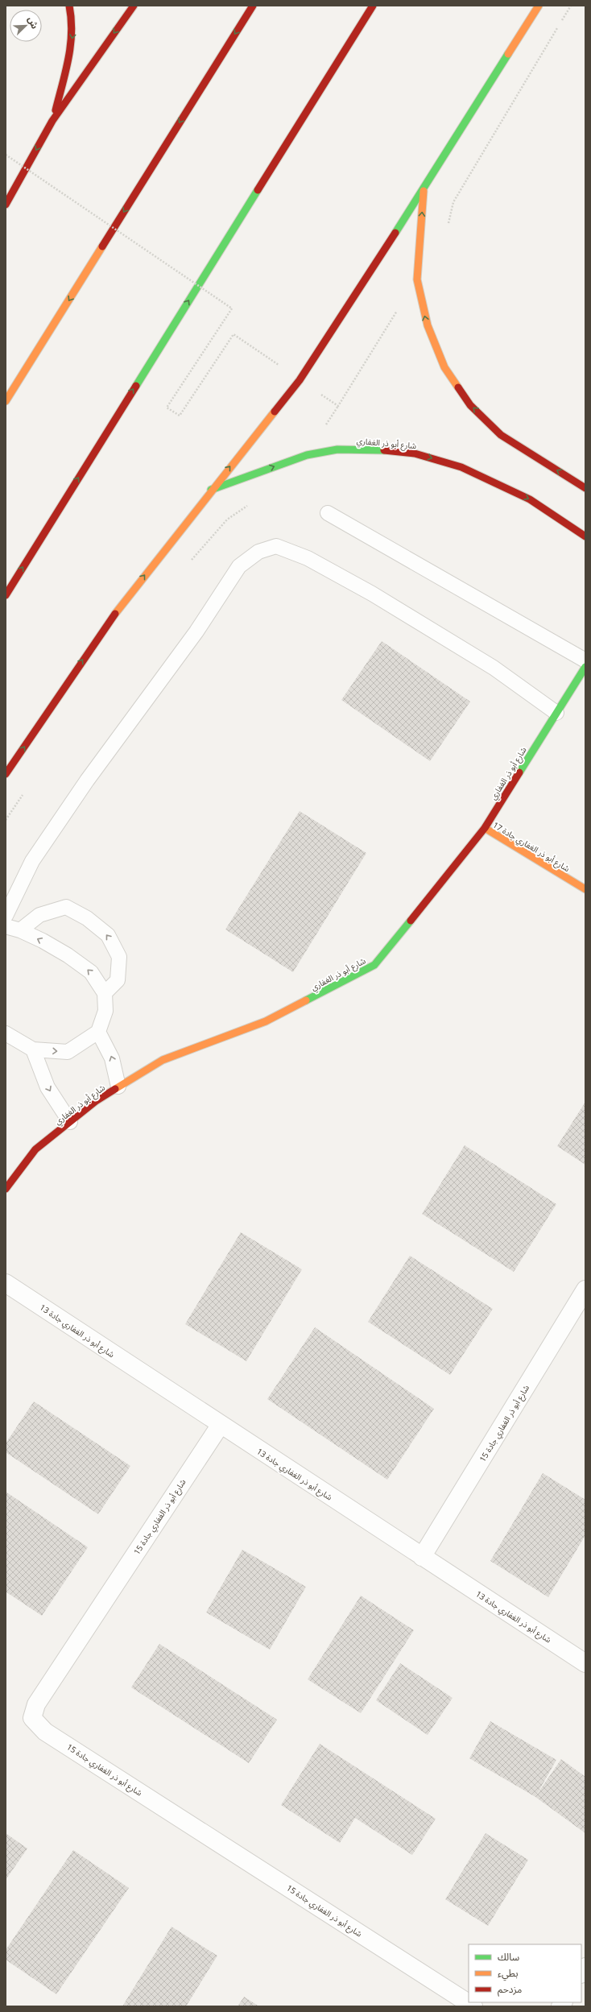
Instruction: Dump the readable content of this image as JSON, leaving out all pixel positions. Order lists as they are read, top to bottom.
{
  "streets": {
    "main road": ["شارع أبو ذر الغفاري", "شارع أبو ذر الغفاري جادة 17"],
    "street": ["شارع أبو ذر الغفاري جادة 13", "شارع أبو ذر الغفاري جادة 15"]
  },
  "crossings": [
    ["شارع أبو ذر الغفاري", "شارع أبو ذر الغفاري جادة 17"],
    ["شارع أبو ذر الغفاري جادة 13", "شارع أبو ذر الغفاري جادة 15"]
  ],
  "legend": ["سالك", "بطيء", "مزدحم"],
  "north": "top right"
}
